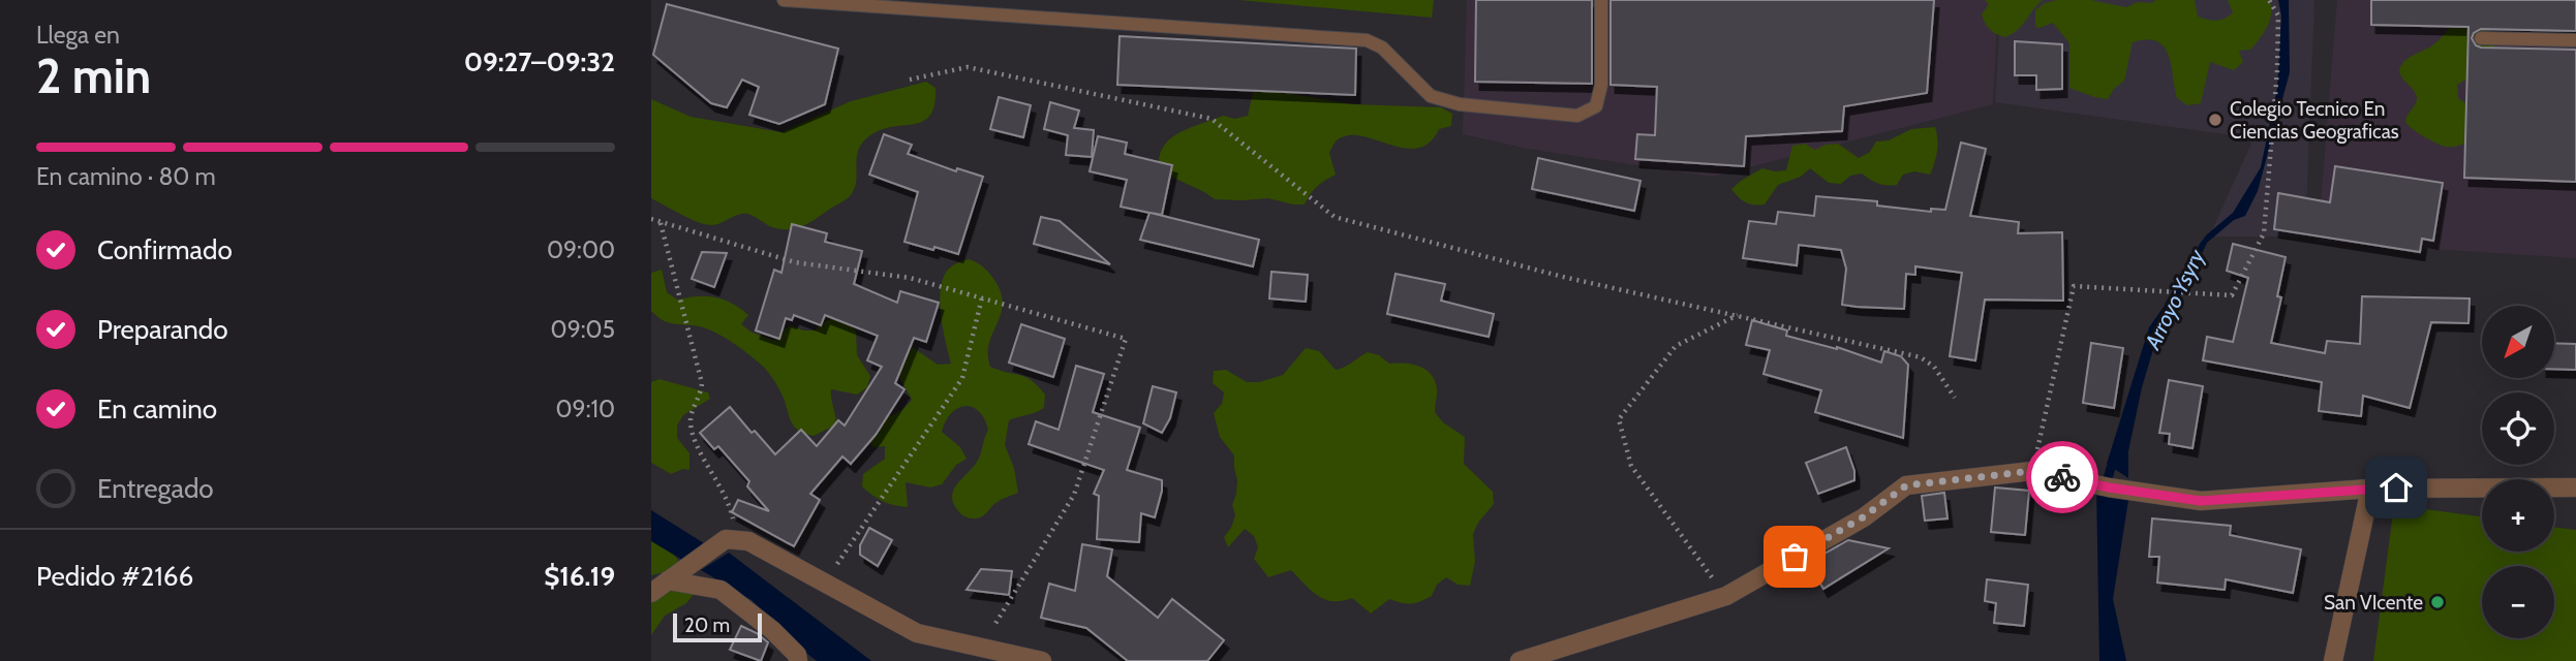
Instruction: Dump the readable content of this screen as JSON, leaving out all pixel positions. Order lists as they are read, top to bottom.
{
  "water": ["Arroyo Ysyry"],
  "places": ["Colegio Tecnico En Ciencias Geograficas", "San VIcente"],
  "scale_bar": "20 m",
  "north": "bottom left",
  "page": {
    "heading": ["2 min", "Llega en", "09:27–09:32"],
    "panel": ["Pedido #2166", "$16.19"],
    "bar": "En camino · 80 m",
    "list": [
      ["Confirmado", "09:00"],
      ["Preparando", "09:05"],
      ["En camino", "09:10"],
      "Entregado"
    ],
    "map_buttons": ["+", "−"],
    "scale": "20 m"
  }
}
